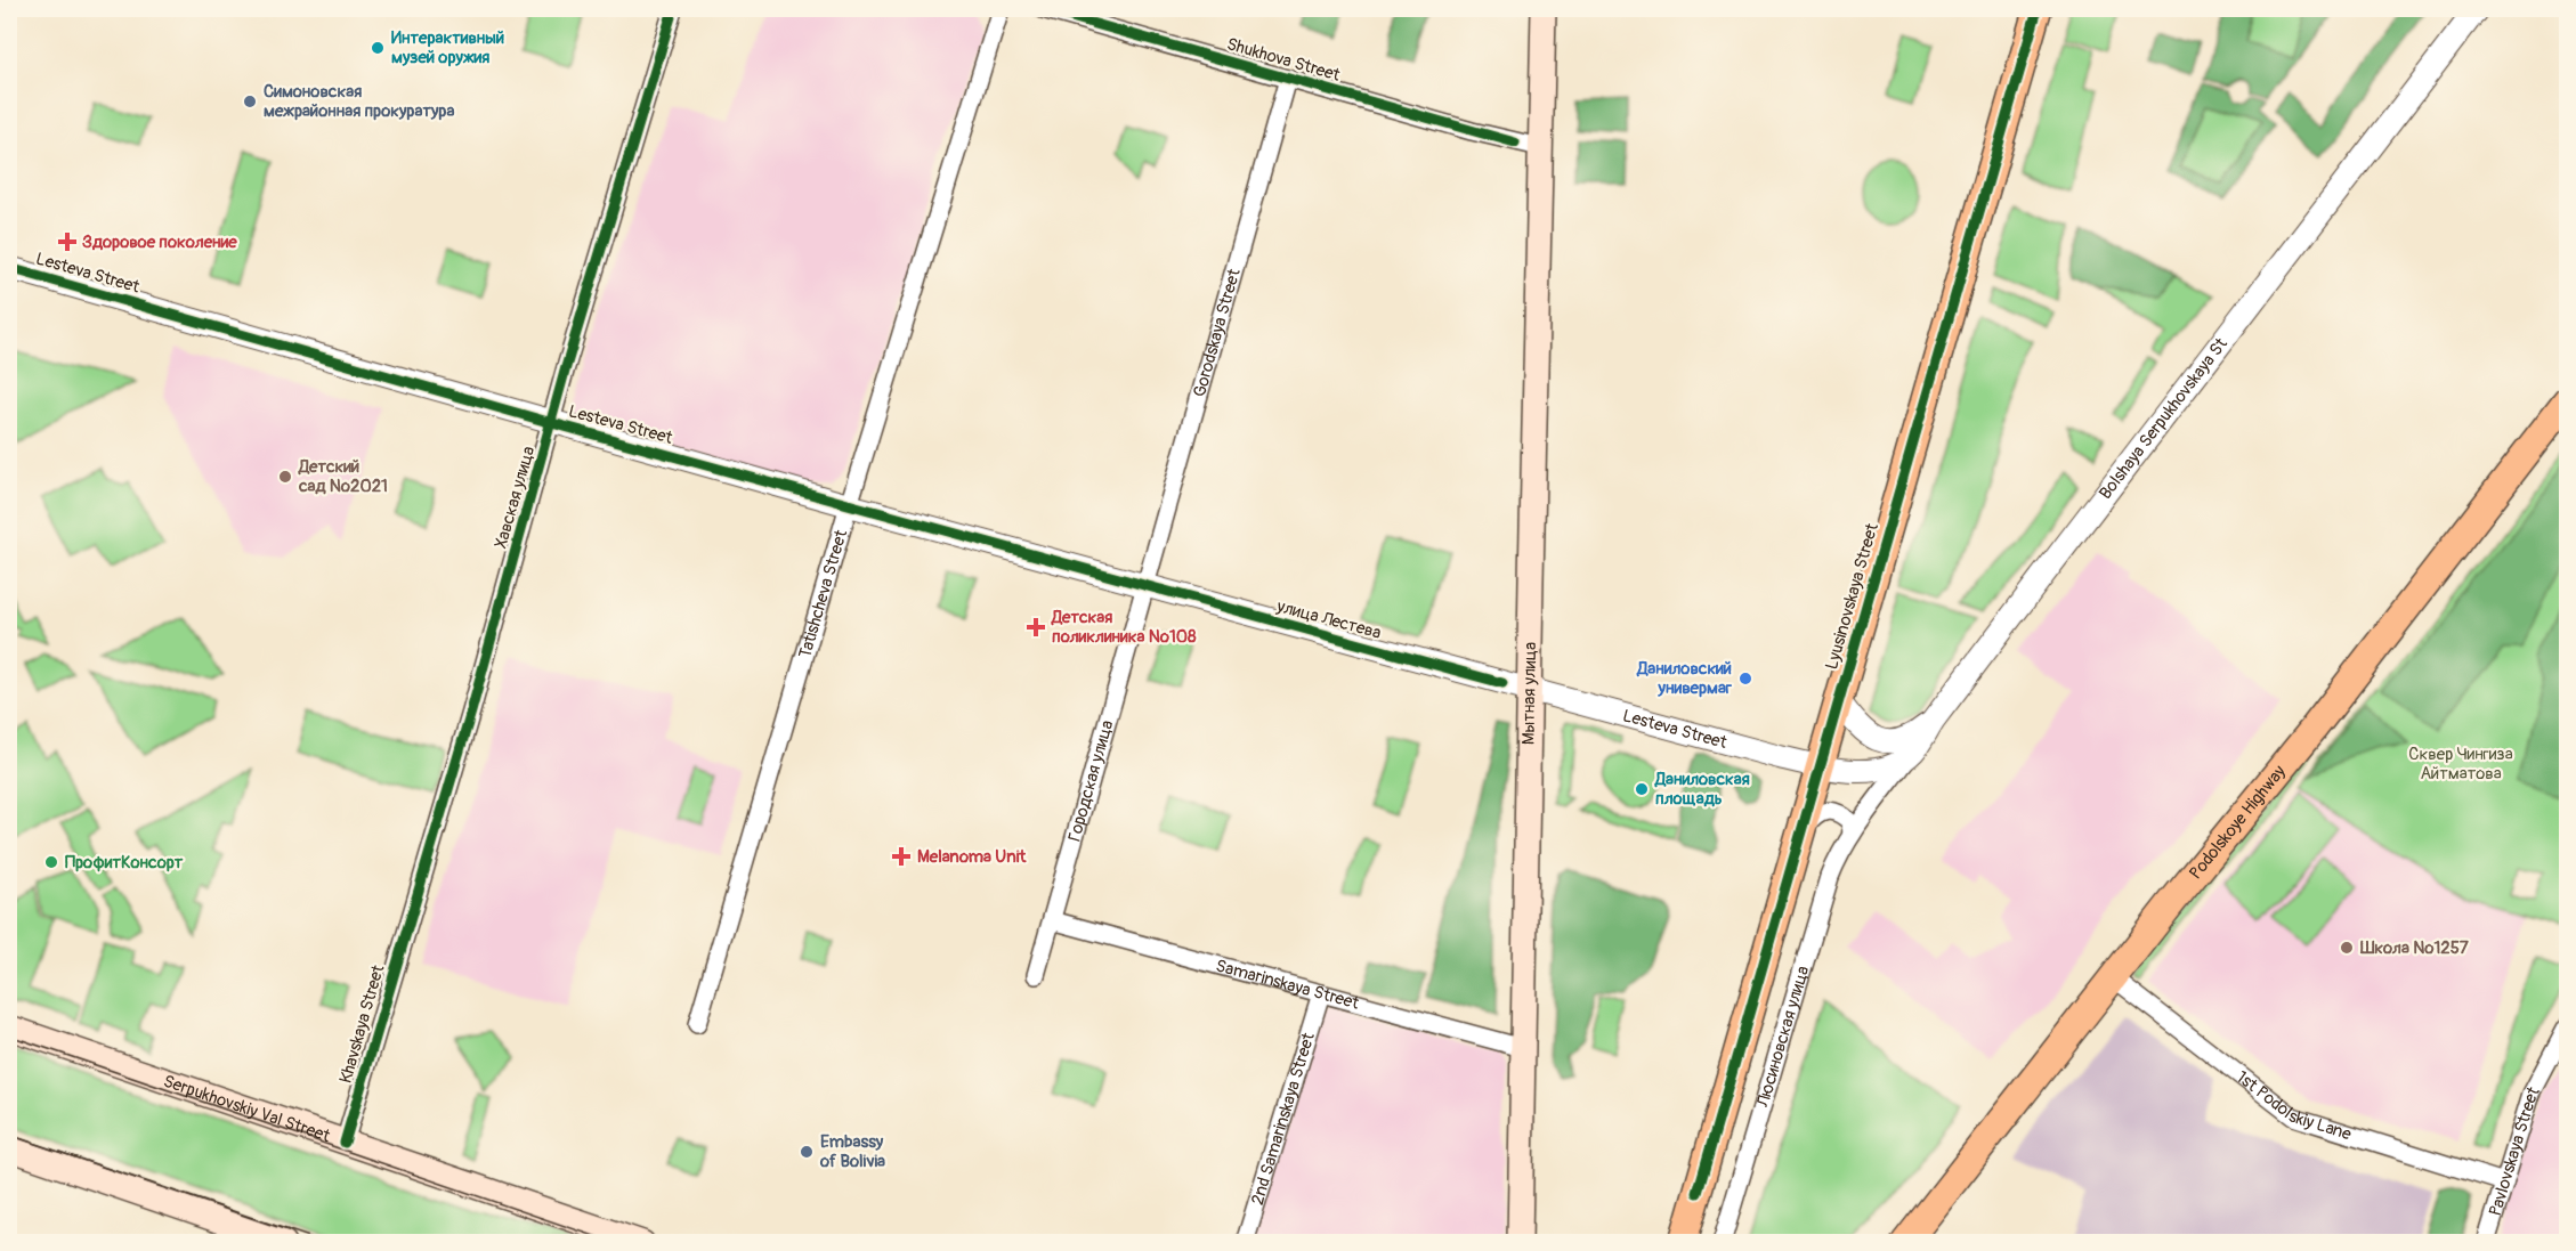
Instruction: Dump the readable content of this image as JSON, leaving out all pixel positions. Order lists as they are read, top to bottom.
{
  "streets": {
    "main road": [
      "Lyusinovskaya Street",
      "Мытная улица",
      "Podolskoye Highway",
      "Serpukhovskiy Val Street"
    ],
    "street": [
      "Shukhova Street",
      "Lesteva Street",
      "Gorodskaya Street",
      "Bolshaya Serpukhovskaya St",
      "Tatishcheva Street",
      "улица Лестева",
      "Городская улица",
      "Samarinskaya Street",
      "Khavskaya Street",
      "Люсиновская улица",
      "1st Podolskiy Lane",
      "2nd Samarinskaya Street",
      "Pavlovskaya Street"
    ],
    "cycle path": ["Хавская улица"]
  },
  "crossings": [
    ["Shukhova Street", "Gorodskaya Street"],
    ["Shukhova Street", "Мытная улица"],
    ["Lesteva Street", "Gorodskaya Street"],
    ["Lesteva Street", "Tatishcheva Street"],
    ["Lesteva Street", "Lyusinovskaya Street"],
    ["Lesteva Street", "улица Лестева"],
    ["Lesteva Street", "Мытная улица"],
    ["Lesteva Street", "Городская улица"],
    ["Lesteva Street", "Khavskaya Street"],
    ["Gorodskaya Street", "улица Лестева"],
    ["Gorodskaya Street", "Городская улица"],
    ["Bolshaya Serpukhovskaya St", "Люсиновская улица"],
    ["улица Лестева", "Мытная улица"],
    ["улица Лестева", "Городская улица"],
    ["Мытная улица", "Samarinskaya Street"],
    ["Городская улица", "Samarinskaya Street"],
    ["Podolskoye Highway", "1st Podolskiy Lane"],
    ["Samarinskaya Street", "2nd Samarinskaya Street"],
    ["Khavskaya Street", "Serpukhovskiy Val Street"],
    ["1st Podolskiy Lane", "Pavlovskaya Street"]
  ],
  "parks": ["Сквер Чингиза Айтматова"],
  "places": {
    "other": [
      "Интерактивный музей оружия",
      "Симоновская межрайонная прокуратура",
      "Детский сад №2021",
      "Даниловский универмаг",
      "Даниловская площадь",
      "ПрофитКонсорт",
      "Школа №1257",
      "Embassy of Bolivia"
    ],
    "health": ["Здоровое поколение", "Детская поликлиника №108", "Melanoma Unit"]
  }
}
